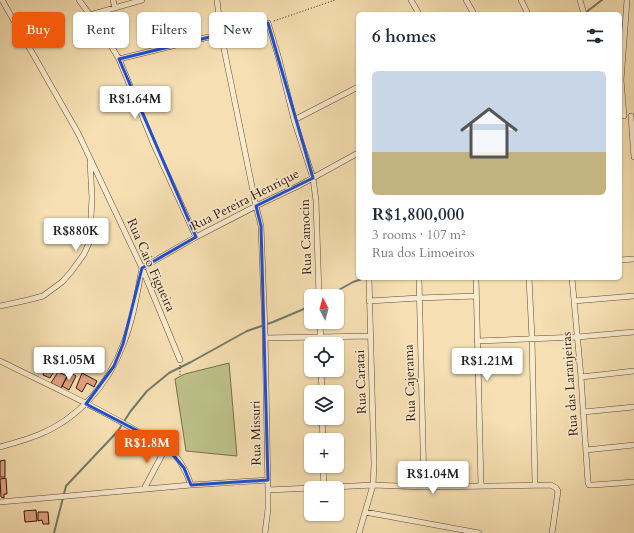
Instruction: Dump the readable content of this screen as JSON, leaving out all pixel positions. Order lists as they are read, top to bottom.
{
  "streets": {
    "street": [
      "Rua Pereira Henrique",
      "Rua Camocin",
      "Rua Caio Figueira",
      "Rua Caratai",
      "Rua Cajerama",
      "Rua das Laranjeiras",
      "Rua Missuri"
    ]
  },
  "crossings": [
    ["Rua Pereira Henrique", "Rua Camocin"],
    ["Rua Pereira Henrique", "Rua Caio Figueira"],
    ["Rua Pereira Henrique", "Rua Missuri"]
  ],
  "north": "top",
  "page": {
    "chip": [
      "Buy",
      "Rent",
      "Filters",
      "New"
    ],
    "heading": "6 homes",
    "list": [
      {
        "name": "R$1,800,000",
        "note": "3 rooms · 107 m² · Rua dos Limoeiros"
      }
    ],
    "price": [
      "R$1.64M",
      "R$880K",
      "R$1.05M",
      "R$1.21M",
      "R$1.8M",
      "R$1.04M"
    ],
    "map_buttons": ["+", "−"]
  }
}
